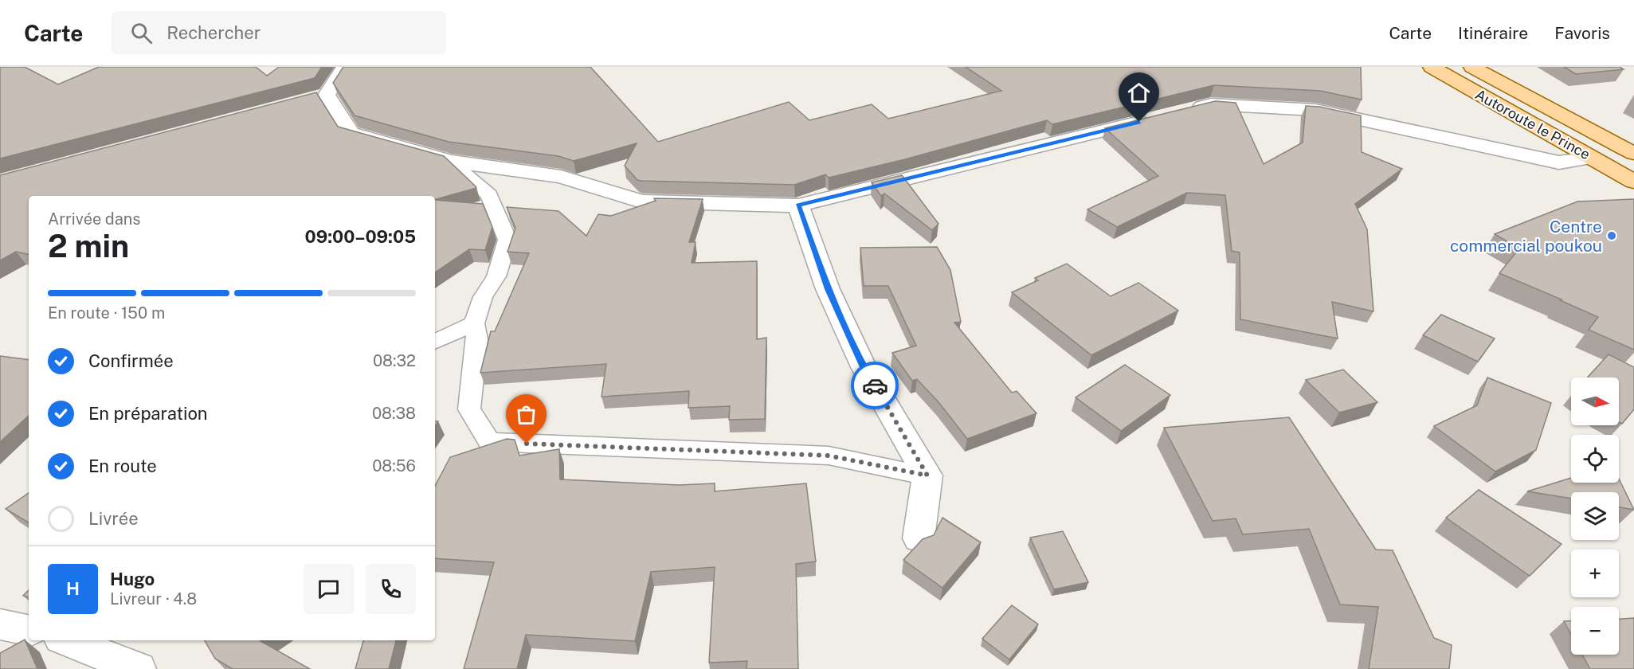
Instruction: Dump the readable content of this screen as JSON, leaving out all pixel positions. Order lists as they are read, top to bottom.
{
  "streets": {
    "main road": ["Autoroute le Prince"]
  },
  "places": ["Centre commercial poukou"],
  "north": "right",
  "page": {
    "header": "Carte",
    "search": "Rechercher",
    "nav": ["Carte", "Itinéraire", "Favoris"],
    "heading": ["2 min", "Arrivée dans", "09:00–09:05"],
    "panel": ["Hugo", "Livreur · 4.8"],
    "bar": "En route · 150 m",
    "list": [
      ["Confirmée", "08:32"],
      ["En préparation", "08:38"],
      ["En route", "08:56"],
      "Livrée"
    ],
    "map_buttons": ["+", "−"],
    "round": "H"
  }
}
